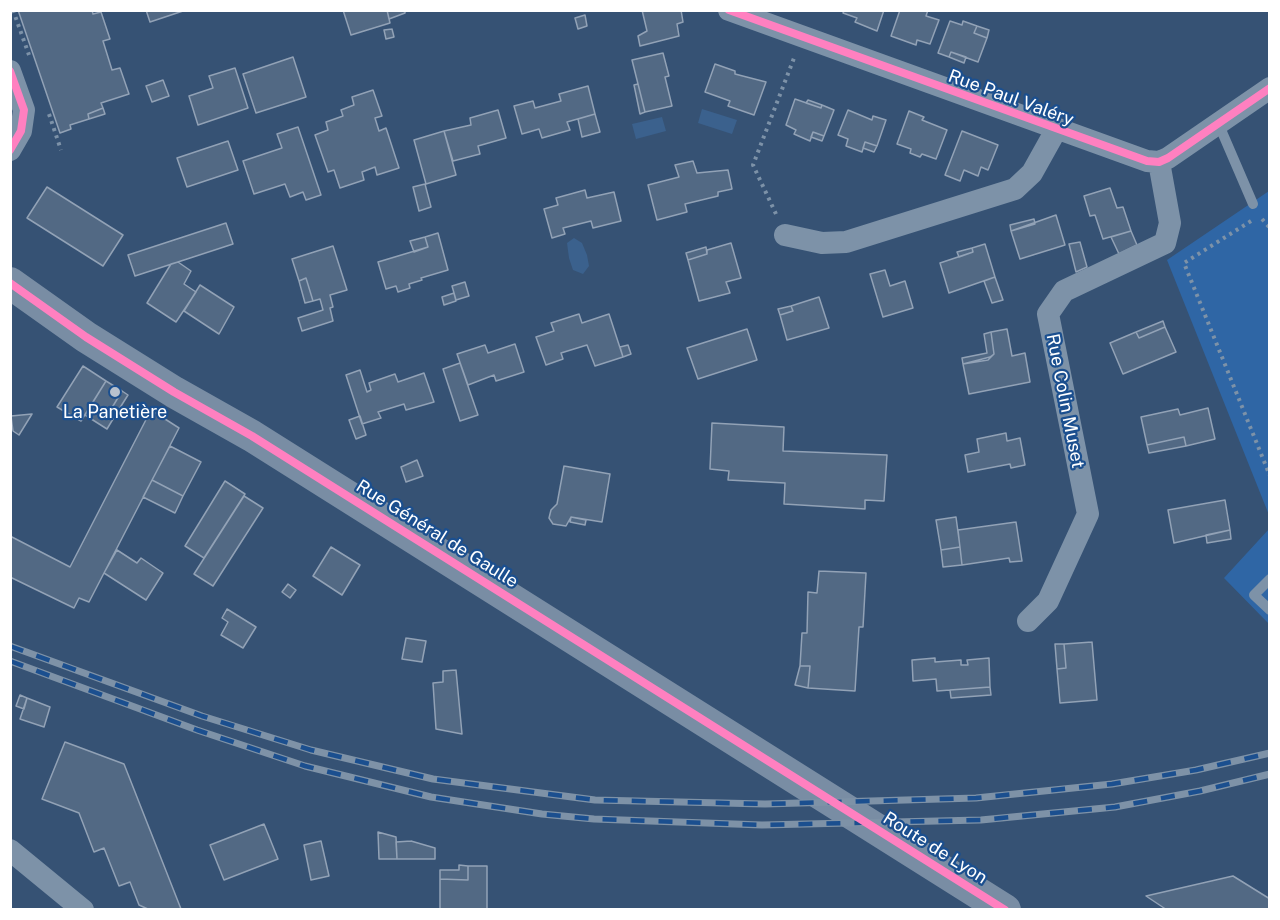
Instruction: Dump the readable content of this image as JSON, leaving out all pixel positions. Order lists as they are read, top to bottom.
{
  "streets": {
    "main road": ["Rue Général de Gaulle", "Route de Lyon"],
    "street": ["Rue Paul Valéry", "Rue Colin Muset"]
  },
  "crossings": [
    ["Rue Paul Valéry", "Rue Colin Muset"],
    ["Rue Général de Gaulle", "Route de Lyon"]
  ],
  "places": ["La Panetière"]
}
